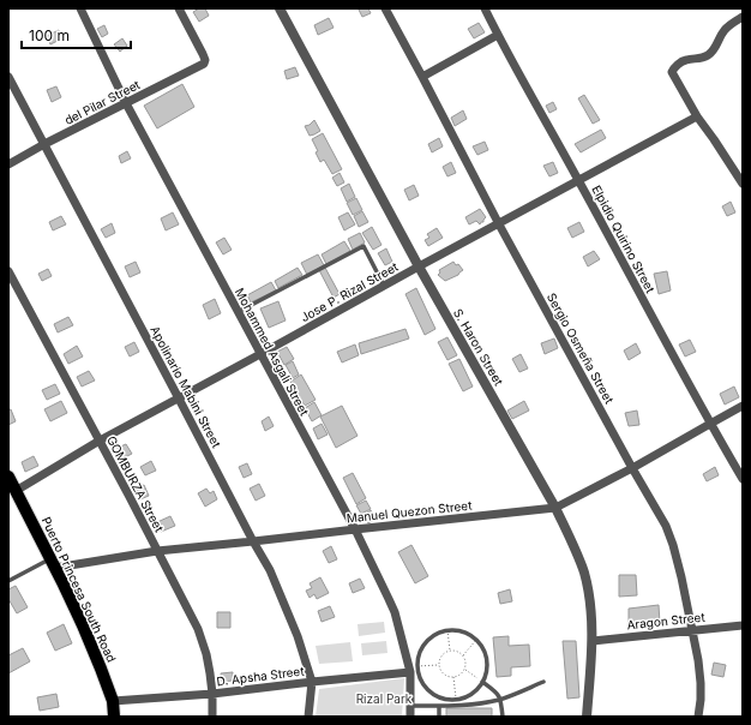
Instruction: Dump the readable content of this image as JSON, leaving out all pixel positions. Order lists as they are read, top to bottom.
{
  "streets": {
    "main road": ["Puerto Princesa South Road"],
    "street": [
      "del Pilar Street",
      "Elpidio Quirino Street",
      "Jose P. Rizal Street",
      "S. Haron Street",
      "Sergio Osmeña Street",
      "Mohammed Asgali Street",
      "Apolinario Mabini Street",
      "GOMBURZA Street",
      "Manuel Quezon Street",
      "Aragon Street",
      "D. Apsha Street"
    ]
  },
  "crossings": [
    ["del Pilar Street", "Mohammed Asgali Street"],
    ["del Pilar Street", "Apolinario Mabini Street"],
    ["Elpidio Quirino Street", "Jose P. Rizal Street"],
    ["Elpidio Quirino Street", "Manuel Quezon Street"],
    ["Jose P. Rizal Street", "S. Haron Street"],
    ["Jose P. Rizal Street", "Sergio Osmeña Street"],
    ["Jose P. Rizal Street", "Mohammed Asgali Street"],
    ["Jose P. Rizal Street", "Apolinario Mabini Street"],
    ["Jose P. Rizal Street", "GOMBURZA Street"],
    ["Jose P. Rizal Street", "Puerto Princesa South Road"],
    ["S. Haron Street", "Manuel Quezon Street"],
    ["S. Haron Street", "Aragon Street"],
    ["Sergio Osmeña Street", "Manuel Quezon Street"],
    ["Sergio Osmeña Street", "Aragon Street"],
    ["Mohammed Asgali Street", "Manuel Quezon Street"],
    ["Mohammed Asgali Street", "D. Apsha Street"],
    ["Apolinario Mabini Street", "Manuel Quezon Street"],
    ["Apolinario Mabini Street", "D. Apsha Street"],
    ["GOMBURZA Street", "Manuel Quezon Street"],
    ["GOMBURZA Street", "D. Apsha Street"],
    ["Manuel Quezon Street", "Puerto Princesa South Road"],
    ["Puerto Princesa South Road", "D. Apsha Street"]
  ],
  "parks": ["Rizal Park"],
  "scale_bar": "100 m"
}
